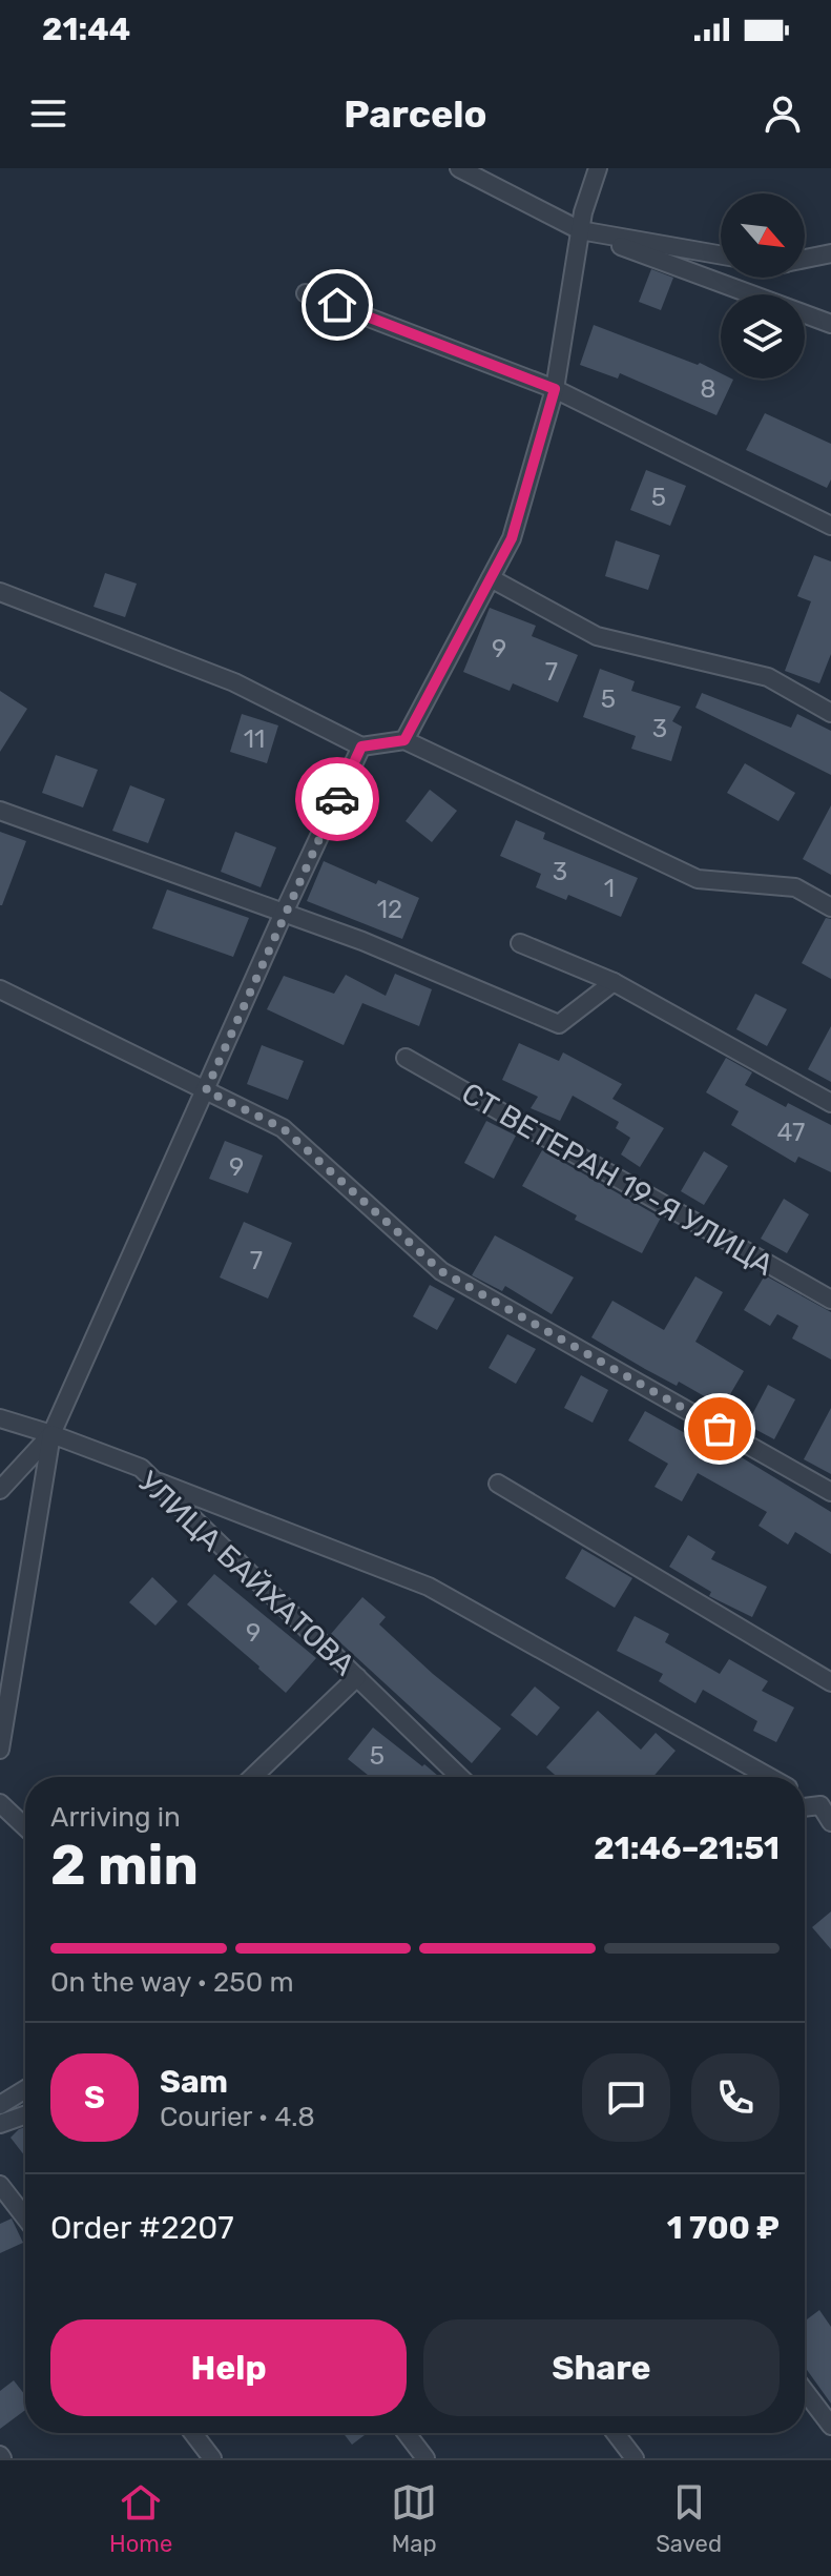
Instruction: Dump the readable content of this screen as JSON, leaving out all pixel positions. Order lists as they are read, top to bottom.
{
  "streets": {
    "street": ["СТ ВЕТЕРАН 19-Я УЛИЦА", "УЛИЦА БАЙХАТОВА"]
  },
  "house_numbers": [
    "8",
    "5",
    "9",
    "7",
    "5",
    "3",
    "11",
    "3",
    "1",
    "12",
    "47",
    "9",
    "7",
    "9",
    "5"
  ],
  "north": "bottom right",
  "page": {
    "status": "21:44",
    "header": "Parcelo",
    "heading": ["2 min", "Arriving in", "21:46–21:51"],
    "panel": [
      "Sam",
      "Courier · 4.8",
      "Order #2207",
      "1 700 ₽"
    ],
    "bar": "On the way · 250 m",
    "round": "S",
    "buttons": ["Help", "Share"],
    "tabs": ["Home", "Map", "Saved"]
  }
}
